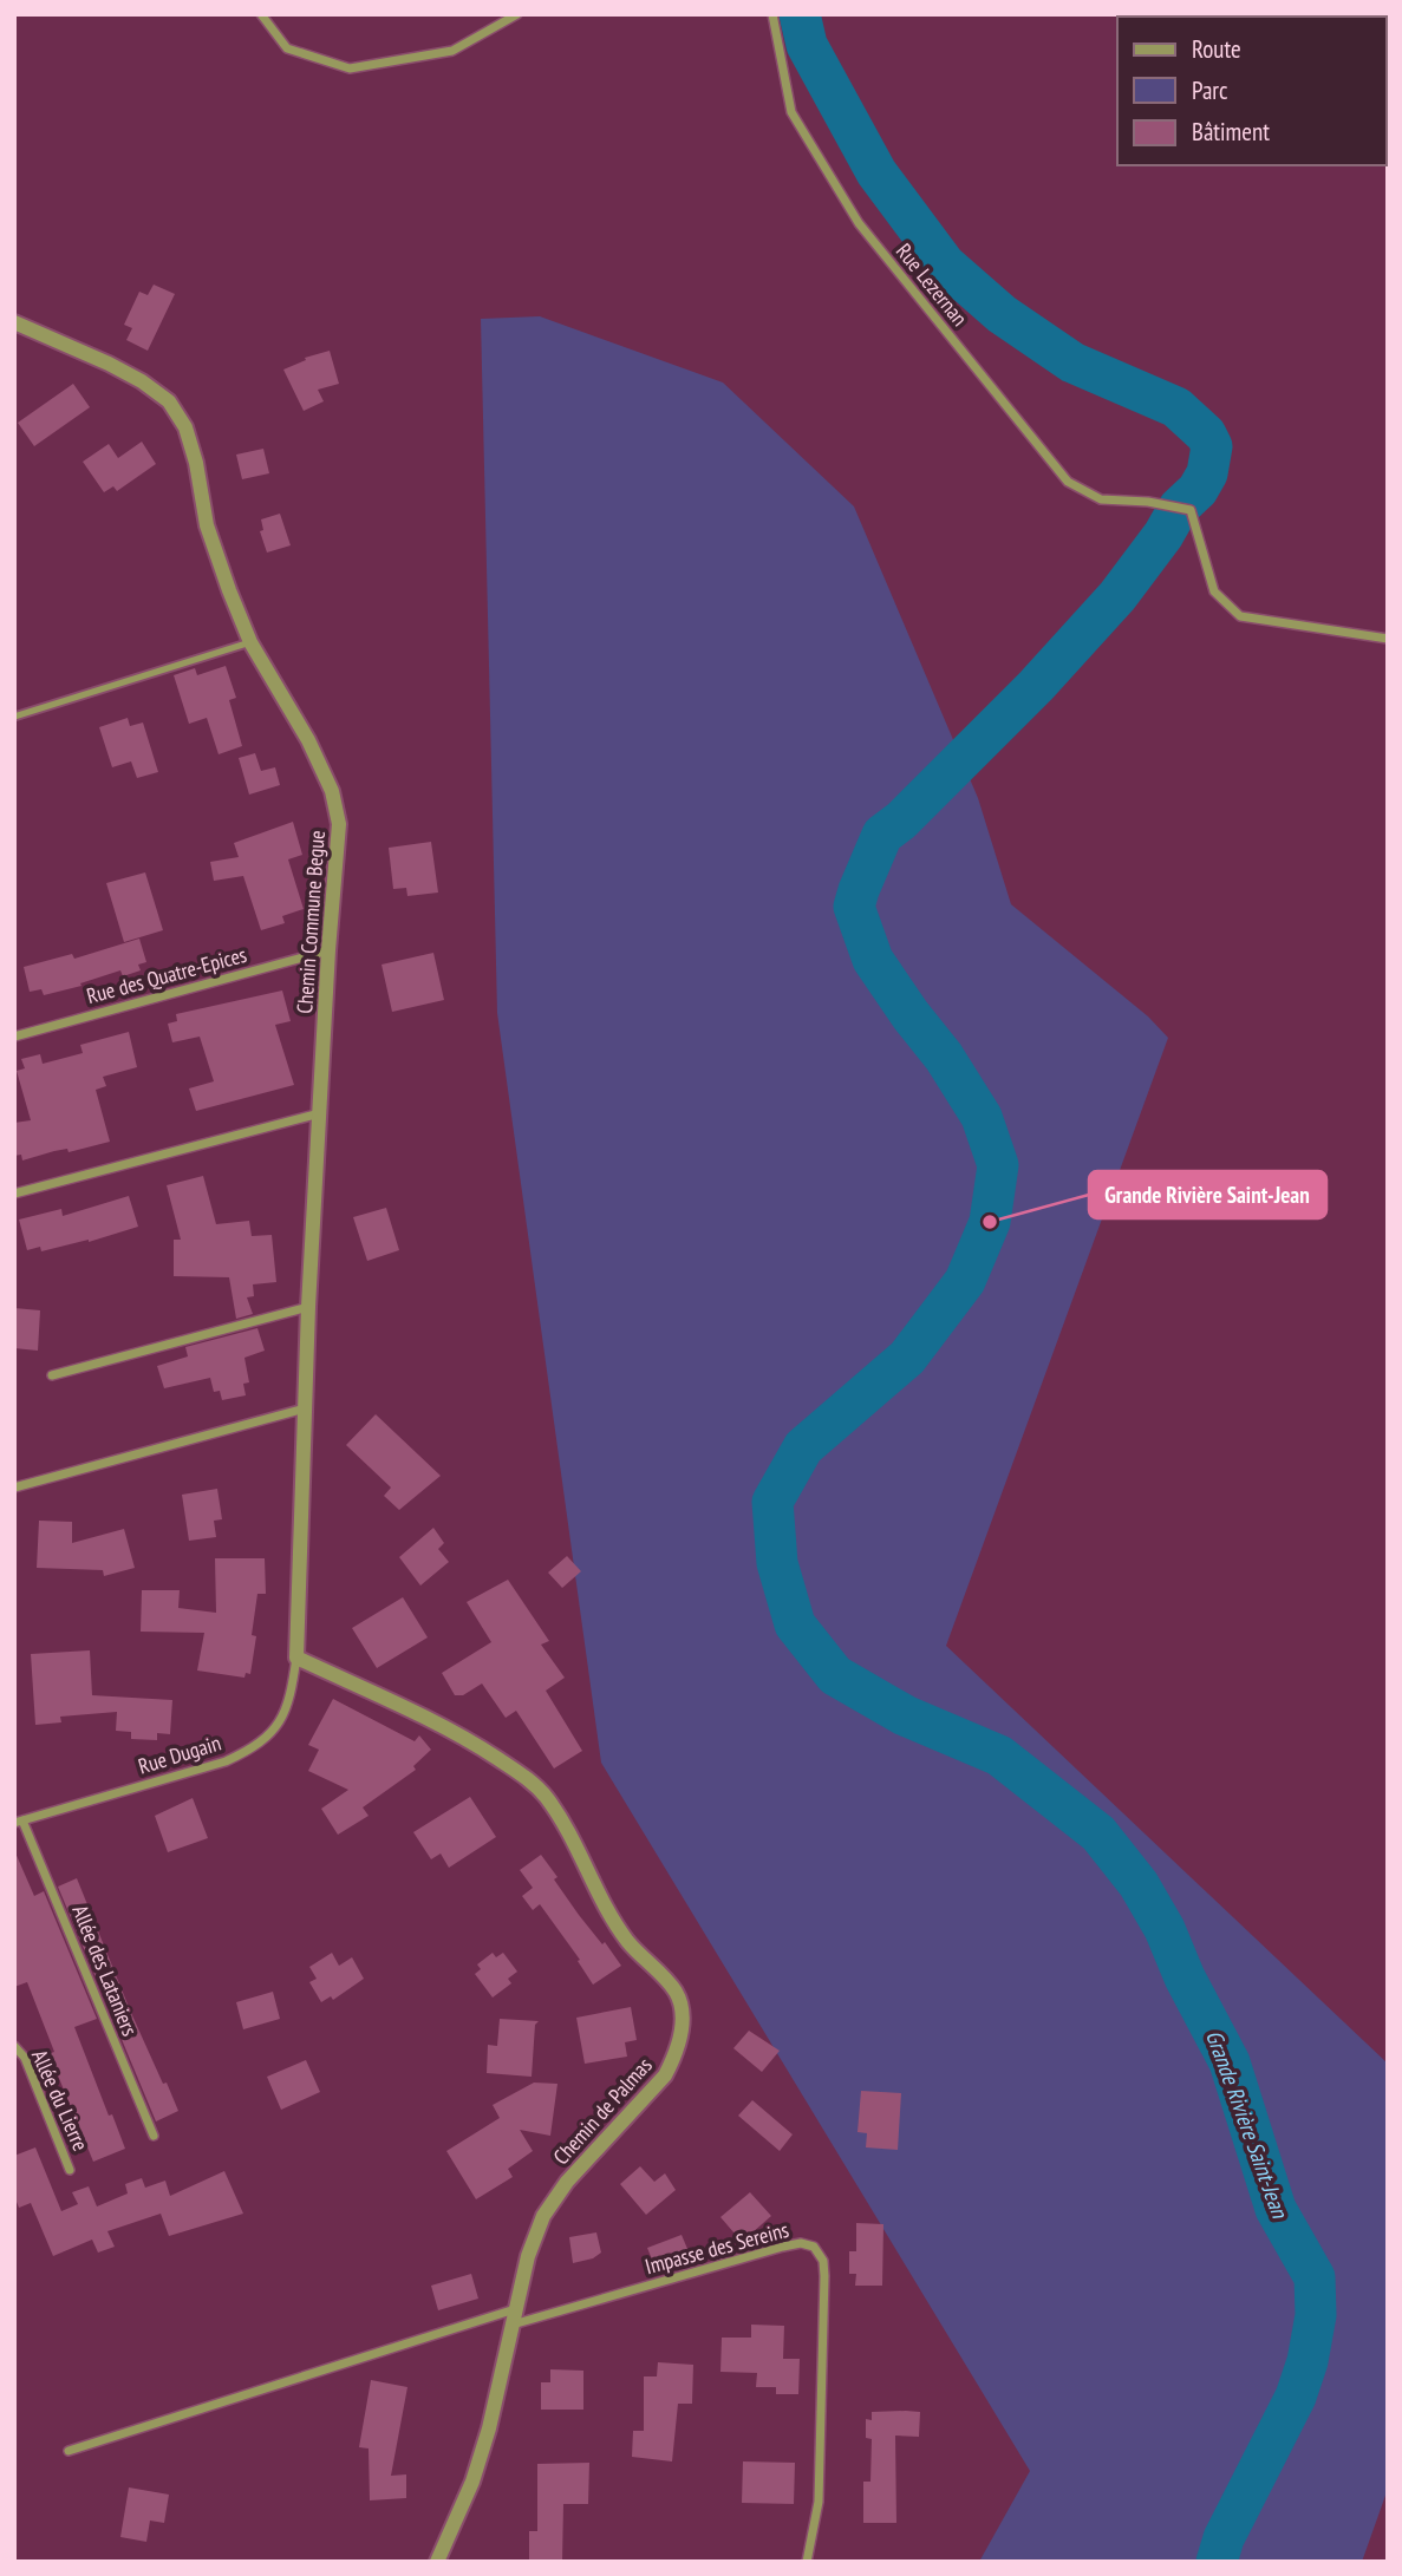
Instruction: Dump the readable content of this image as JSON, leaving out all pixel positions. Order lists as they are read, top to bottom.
{
  "streets": {
    "street": [
      "Rue Lezernan",
      "Chemin Commune Begue",
      "Rue des Quatre-Epices",
      "Rue Dugain",
      "Allée des Lataniers",
      "Allée du Lierre",
      "Chemin de Palmas",
      "Impasse des Sereins"
    ]
  },
  "crossings": [
    ["Chemin Commune Begue", "Rue des Quatre-Epices"],
    ["Chemin Commune Begue", "Rue Dugain"],
    ["Chemin Commune Begue", "Chemin de Palmas"],
    ["Rue Dugain", "Allée des Lataniers"],
    ["Rue Dugain", "Chemin de Palmas"],
    ["Chemin de Palmas", "Impasse des Sereins"]
  ],
  "water": ["Grande Rivière Saint-Jean"],
  "places": ["Grande Rivière Saint-Jean"],
  "legend": ["Route", "Parc", "Bâtiment"]
}
